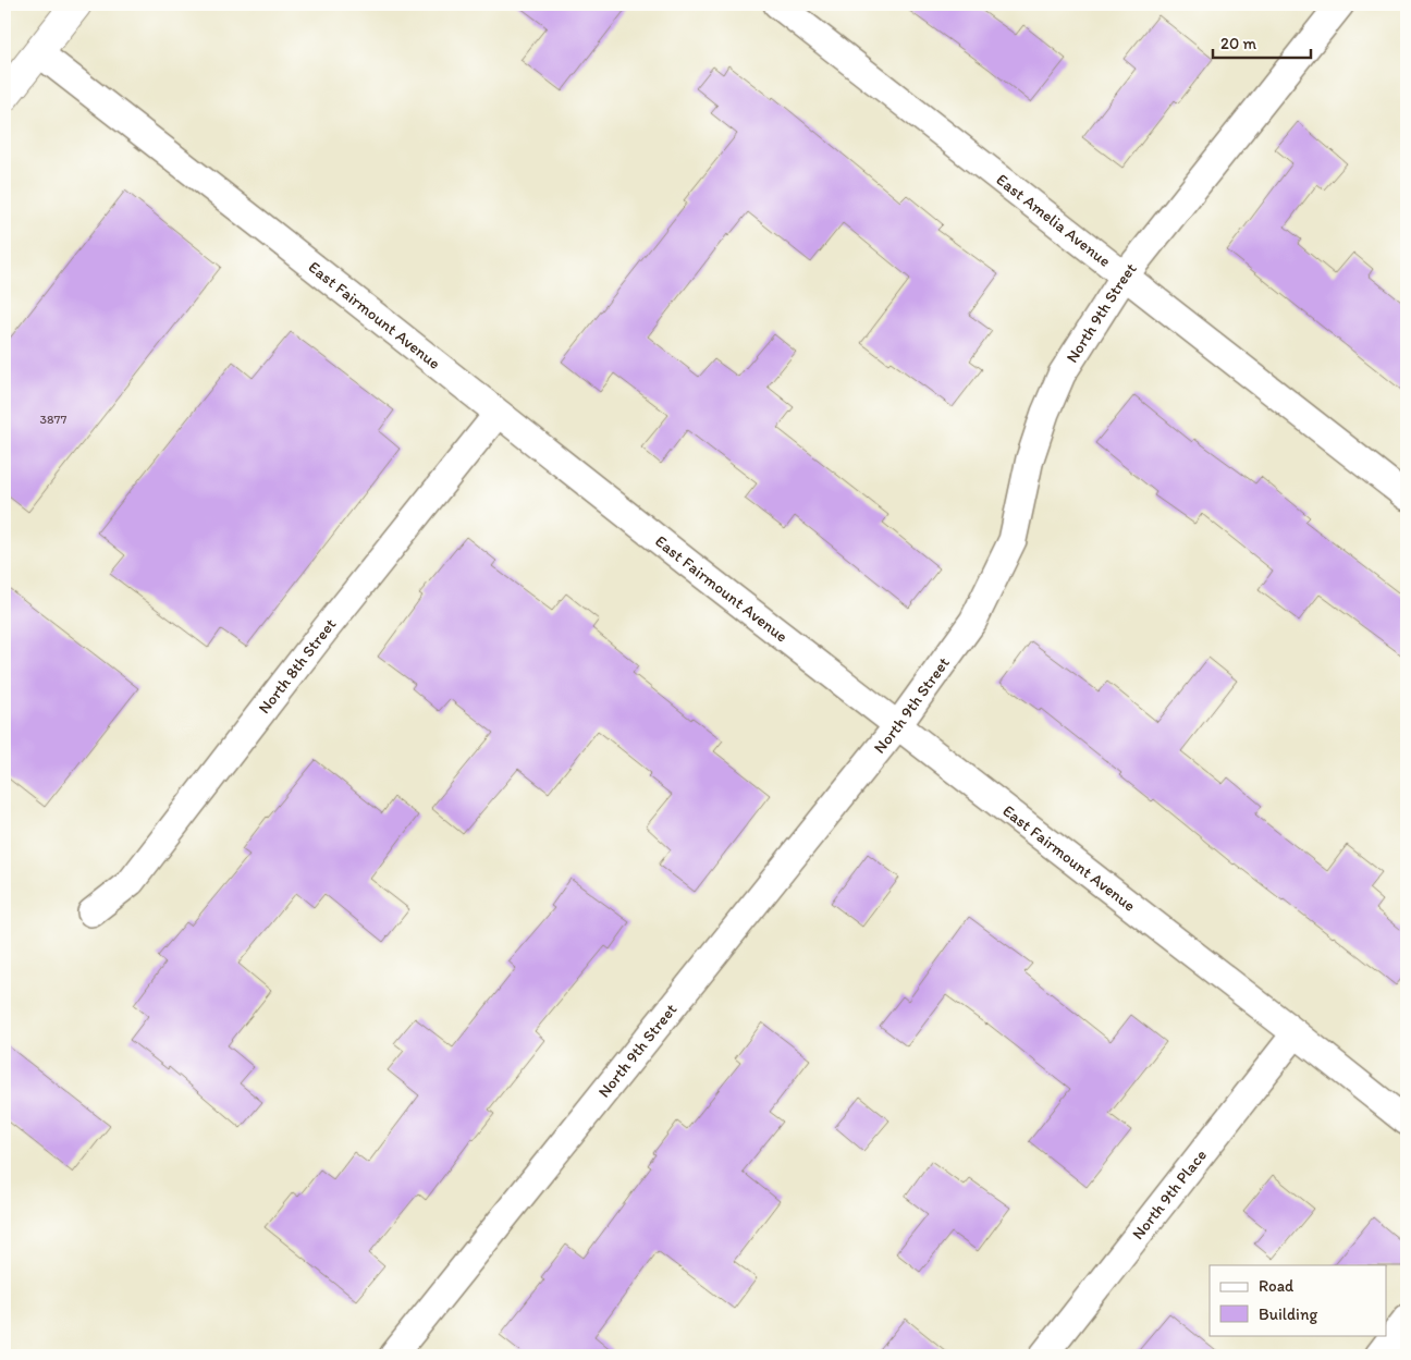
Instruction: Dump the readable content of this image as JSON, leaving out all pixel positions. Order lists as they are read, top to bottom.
{
  "streets": {
    "street": [
      "East Amelia Avenue",
      "North 9th Street",
      "East Fairmount Avenue",
      "North 8th Street",
      "North 9th Place"
    ]
  },
  "crossings": [
    ["East Amelia Avenue", "North 9th Street"],
    ["North 9th Street", "East Fairmount Avenue"],
    ["East Fairmount Avenue", "North 8th Street"],
    ["East Fairmount Avenue", "North 9th Place"]
  ],
  "house_numbers": ["3877"],
  "legend": ["Road", "Building"],
  "scale_bar": "20 m"
}
